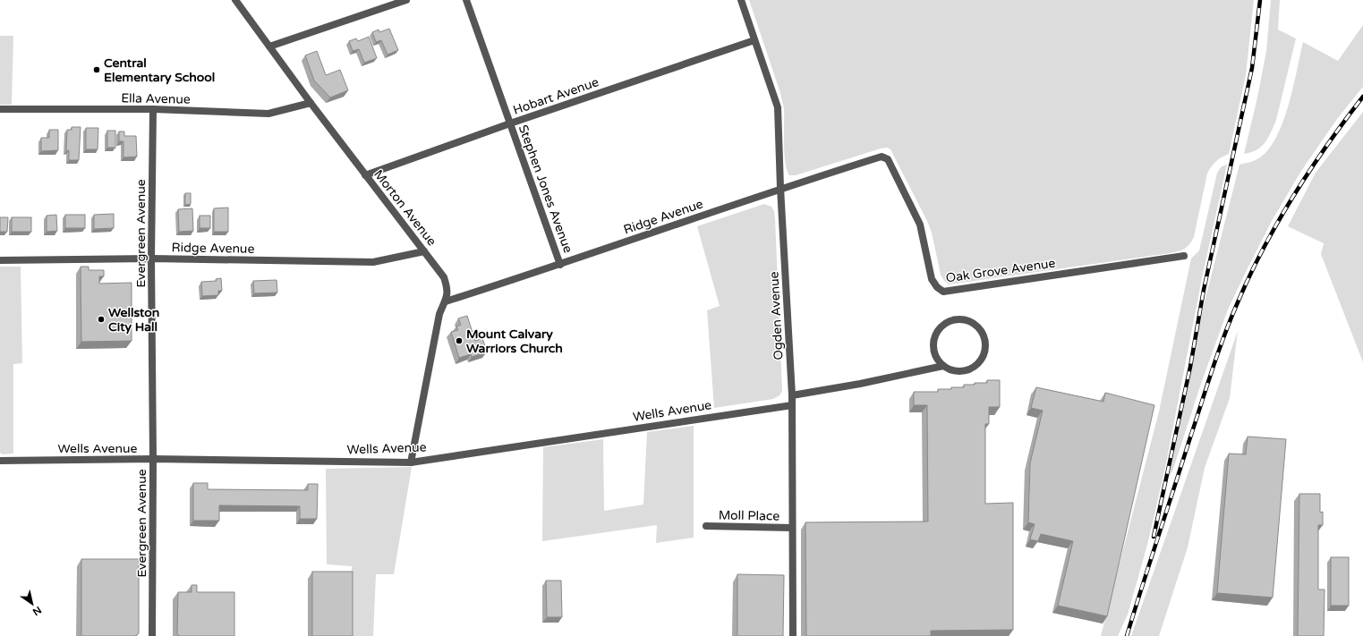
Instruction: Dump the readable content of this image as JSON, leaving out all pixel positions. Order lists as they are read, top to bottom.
{
  "streets": {
    "street": [
      "Hobart Avenue",
      "Ella Avenue",
      "Stephen Jones Avenue",
      "Morton Avenue",
      "Ridge Avenue",
      "Evergreen Avenue",
      "Oak Grove Avenue",
      "Ogden Avenue",
      "Wells Avenue",
      "Moll Place"
    ]
  },
  "crossings": [
    ["Hobart Avenue", "Stephen Jones Avenue"],
    ["Hobart Avenue", "Morton Avenue"],
    ["Hobart Avenue", "Ogden Avenue"],
    ["Ella Avenue", "Morton Avenue"],
    ["Ella Avenue", "Evergreen Avenue"],
    ["Stephen Jones Avenue", "Ridge Avenue"],
    ["Morton Avenue", "Ridge Avenue"],
    ["Morton Avenue", "Wells Avenue"],
    ["Ridge Avenue", "Evergreen Avenue"],
    ["Ridge Avenue", "Oak Grove Avenue"],
    ["Ridge Avenue", "Ogden Avenue"],
    ["Evergreen Avenue", "Wells Avenue"],
    ["Ogden Avenue", "Wells Avenue"],
    ["Ogden Avenue", "Moll Place"]
  ],
  "places": ["Central Elementary School", "Wellston City Hall", "Mount Calvary Warriors Church"],
  "north": "bottom right"
}
